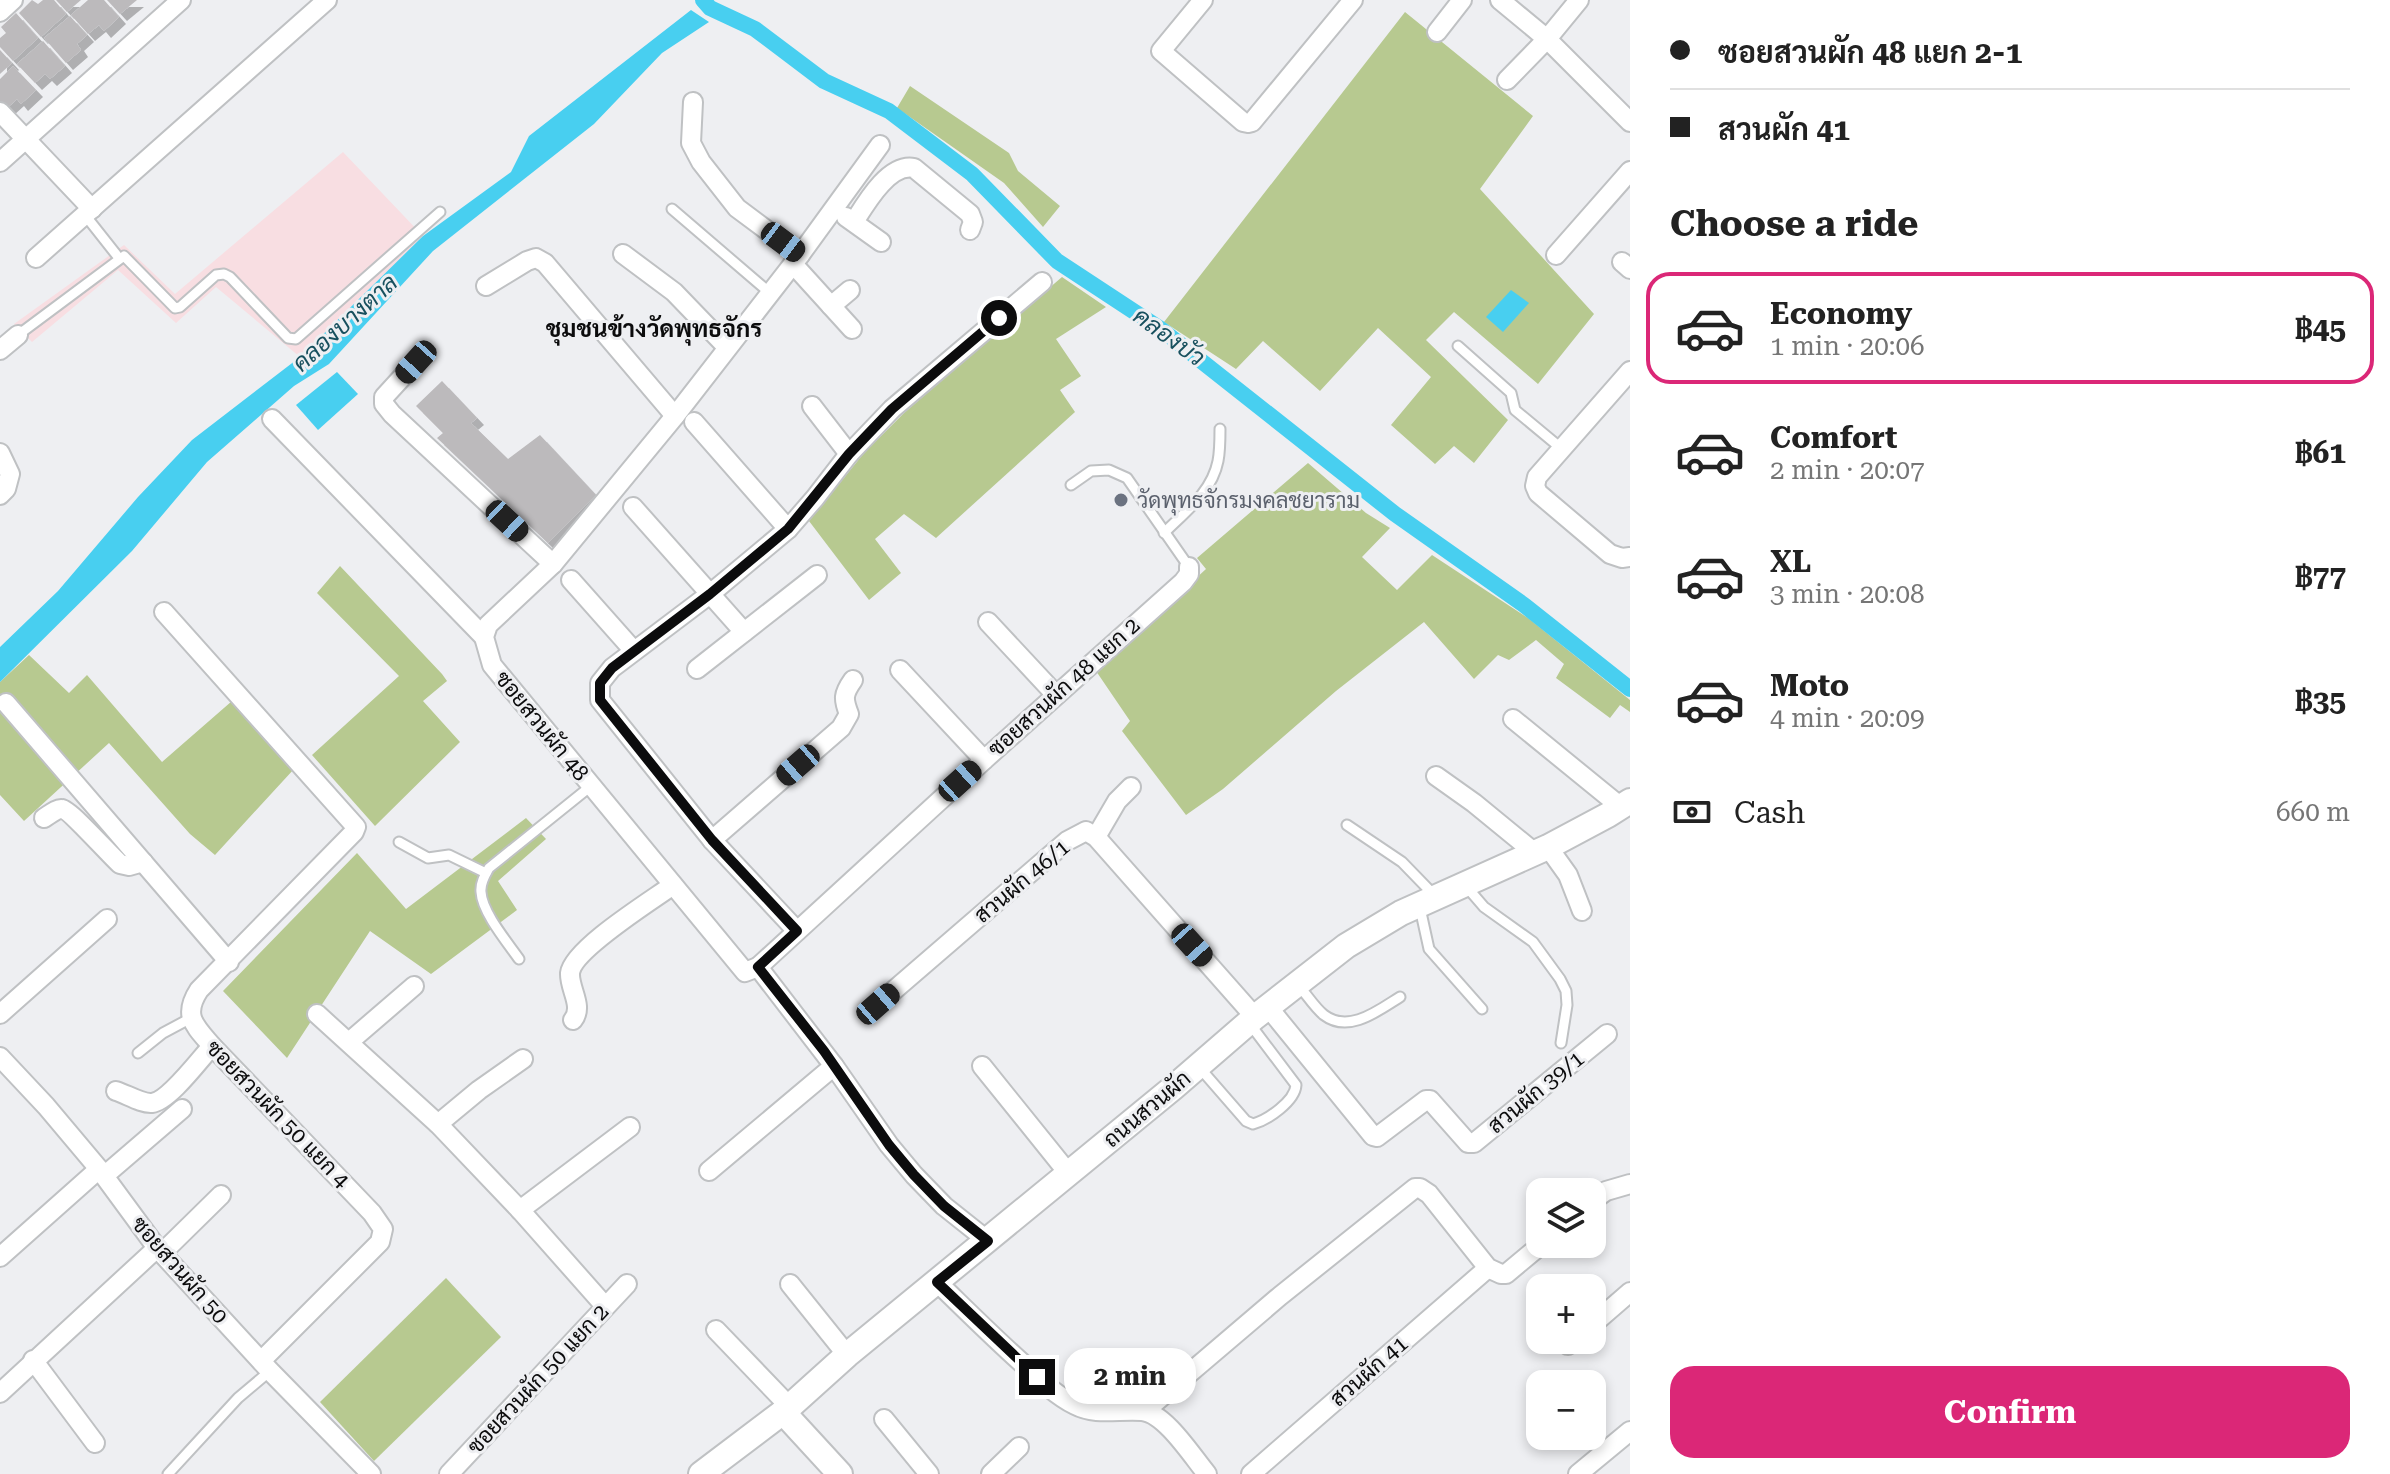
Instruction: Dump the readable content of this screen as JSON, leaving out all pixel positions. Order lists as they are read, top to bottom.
{
  "streets": {
    "street": [
      "ซอยสวนผัก 48 แยก 2",
      "ซอยสวนผัก 48",
      "สวนผัก 46/1",
      "สวนผัก 39/1",
      "ถนนสวนผัก",
      "ซอยสวนผัก 50 แยก 4",
      "ซอยสวนผัก 50",
      "สวนผัก 41",
      "ซอยสวนผัก 50 แยก 2"
    ]
  },
  "crossings": [
    ["ซอยสวนผัก 48 แยก 2", "ซอยสวนผัก 48"],
    ["ซอยสวนผัก 48", "ถนนสวนผัก"],
    ["สวนผัก 46/1", "สวนผัก 39/1"],
    ["สวนผัก 46/1", "ถนนสวนผัก"],
    ["สวนผัก 39/1", "ถนนสวนผัก"],
    ["ซอยสวนผัก 50 แยก 4", "ซอยสวนผัก 50"]
  ],
  "districts": ["ชุมชนข้างวัดพุทธจักร"],
  "water": ["คลองบางตาล", "คลองบัว"],
  "places": ["วัดพุทธจักรมงคลชยาราม"],
  "page": {
    "banner": ["ซอยสวนผัก 48 แยก 2-1", "สวนผัก 41"],
    "heading": "Choose a ride",
    "list": [
      {
        "name": "Economy",
        "note": "1 min · 20:06",
        "value": "฿45"
      },
      {
        "name": "Comfort",
        "note": "2 min · 20:07",
        "value": "฿61"
      },
      {
        "name": "XL",
        "note": "3 min · 20:08",
        "value": "฿77"
      },
      {
        "name": "Moto",
        "note": "4 min · 20:09",
        "value": "฿35"
      }
    ],
    "pay": ["Cash", "660 m"],
    "map_buttons": ["+", "−"],
    "bubble": "2 min",
    "buttons": "Confirm"
  }
}
